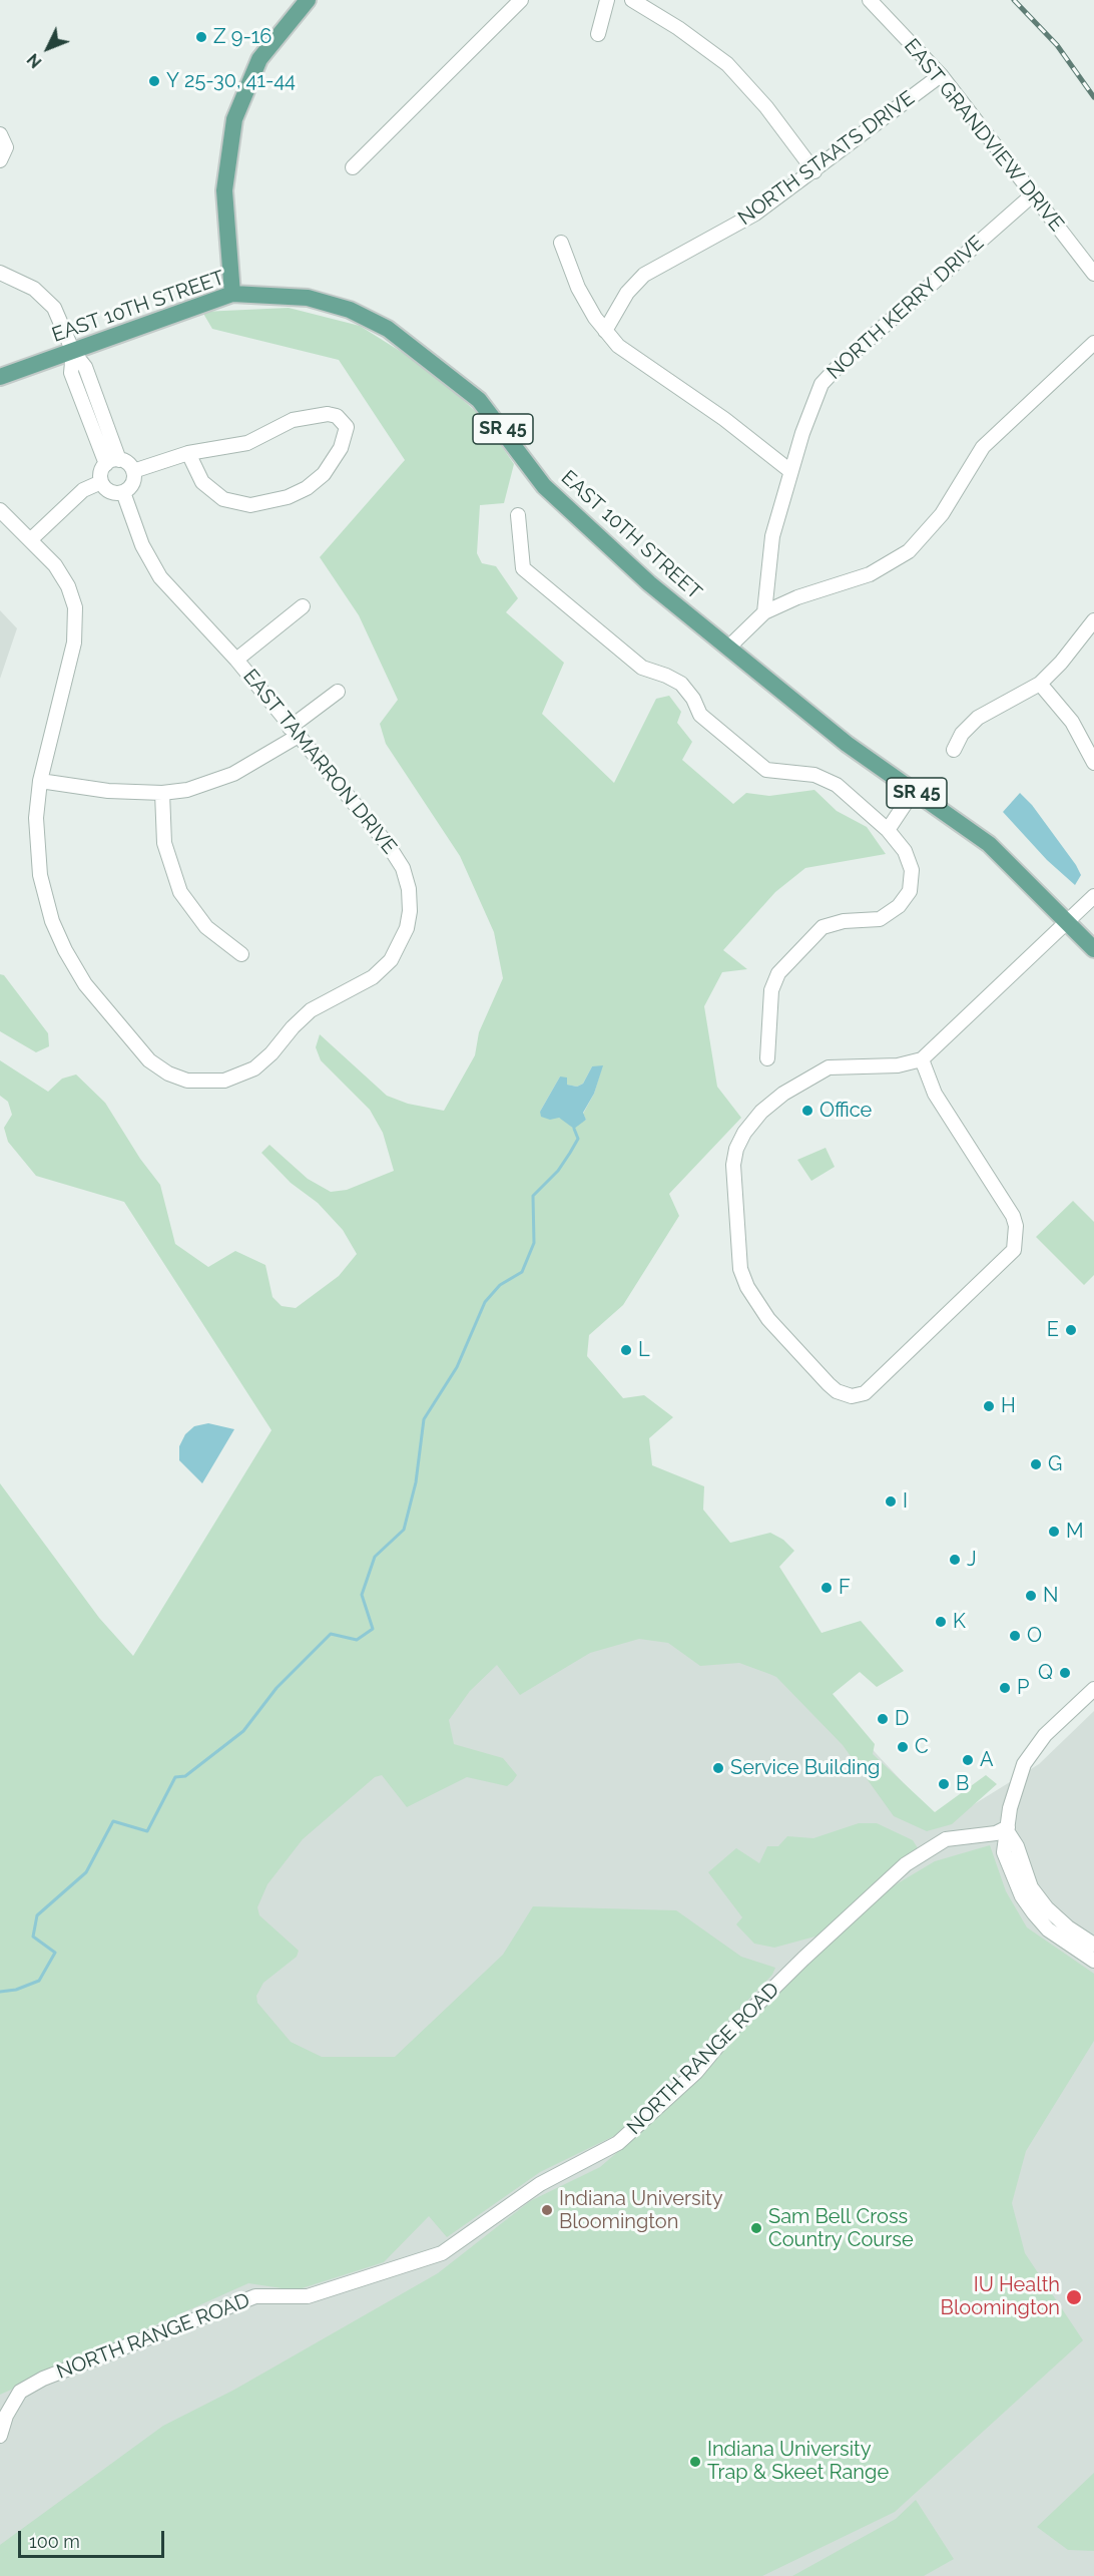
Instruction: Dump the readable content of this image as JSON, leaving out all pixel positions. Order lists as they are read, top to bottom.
{
  "streets": {
    "main road": ["EAST 10TH STREET", "SR 45"],
    "street": [
      "EAST GRANDVIEW DRIVE",
      "NORTH STAATS DRIVE",
      "NORTH KERRY DRIVE",
      "EAST TAMARRON DRIVE",
      "NORTH RANGE ROAD"
    ]
  },
  "crossings": [
    ["EAST GRANDVIEW DRIVE", "NORTH STAATS DRIVE"],
    ["EAST GRANDVIEW DRIVE", "NORTH KERRY DRIVE"]
  ],
  "places": [
    "Z 9-16",
    "Y 25-30, 41-44",
    "Office",
    "E",
    "L",
    "H",
    "G",
    "I",
    "M",
    "J",
    "F",
    "N",
    "K",
    "O",
    "Q",
    "P",
    "D",
    "C",
    "A",
    "Service Building",
    "B",
    "Indiana University Bloomington",
    "Sam Bell Cross Country Course",
    "IU Health Bloomington",
    "Indiana University Trap & Skeet Range"
  ],
  "scale_bar": "100 m",
  "north": "bottom left"
}
